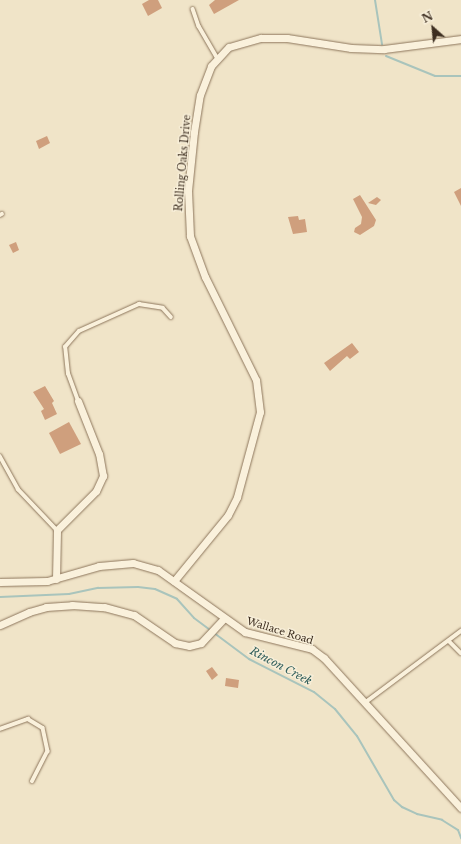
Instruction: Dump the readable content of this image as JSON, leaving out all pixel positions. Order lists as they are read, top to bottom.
{
  "streets": {
    "street": ["Rolling Oaks Drive", "Wallace Road"]
  },
  "crossings": [
    ["Rolling Oaks Drive", "Wallace Road"]
  ],
  "water": ["Rincon Creek"],
  "north": "top left"
}
